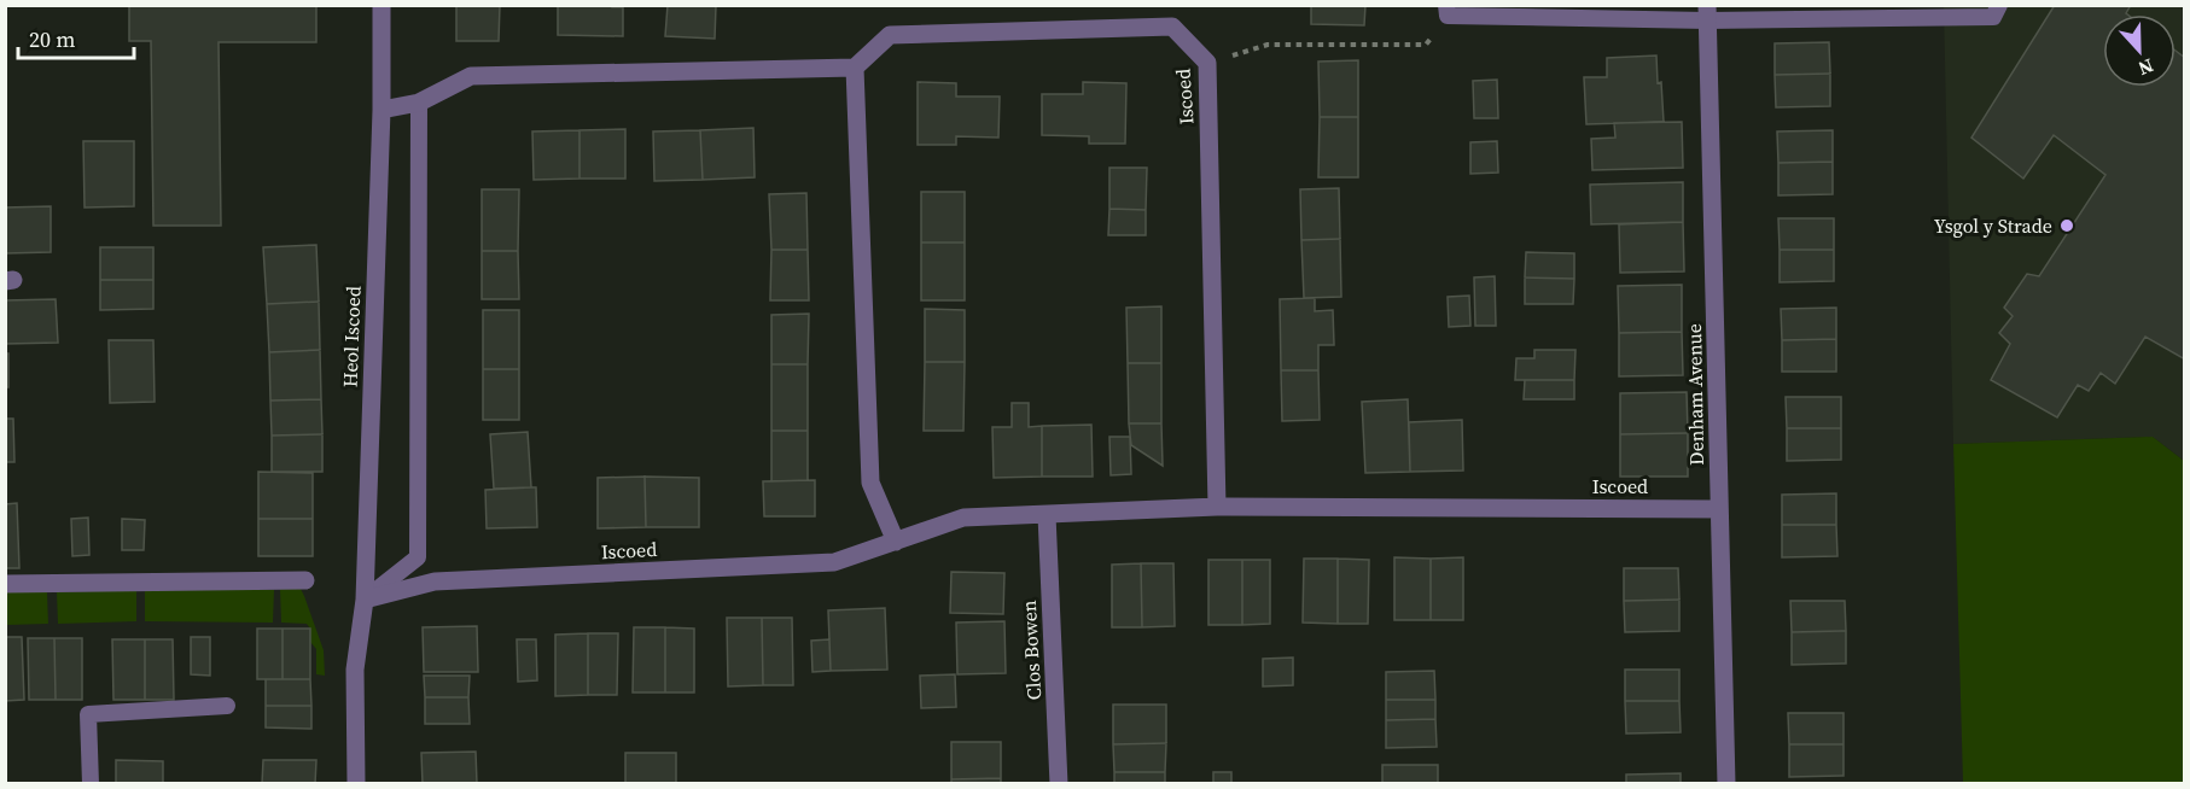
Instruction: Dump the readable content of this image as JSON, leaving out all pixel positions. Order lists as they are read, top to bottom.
{
  "streets": {
    "street": [
      "Iscoed",
      "Heol Iscoed",
      "Denham Avenue",
      "Clos Bowen"
    ]
  },
  "crossings": [
    ["Iscoed", "Heol Iscoed"],
    ["Iscoed", "Denham Avenue"],
    ["Iscoed", "Clos Bowen"]
  ],
  "places": ["Ysgol y Strade"],
  "scale_bar": "20 m",
  "north": "bottom"
}
